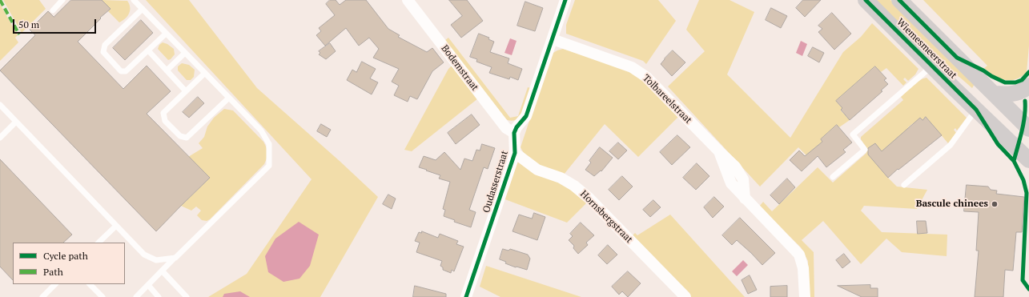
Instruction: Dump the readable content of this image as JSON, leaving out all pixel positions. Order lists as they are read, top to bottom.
{
  "streets": {
    "main road": ["Wiemesmeerstraat"],
    "street": [
      "Bodemstraat",
      "Tolbareelstraat",
      "Oudasserstraat",
      "Hornsbergstraat"
    ]
  },
  "crossings": [
    ["Bodemstraat", "Oudasserstraat"],
    ["Oudasserstraat", "Hornsbergstraat"]
  ],
  "places": ["Bascule chinees"],
  "legend": ["Cycle path", "Path"],
  "scale_bar": "50 m"
}
